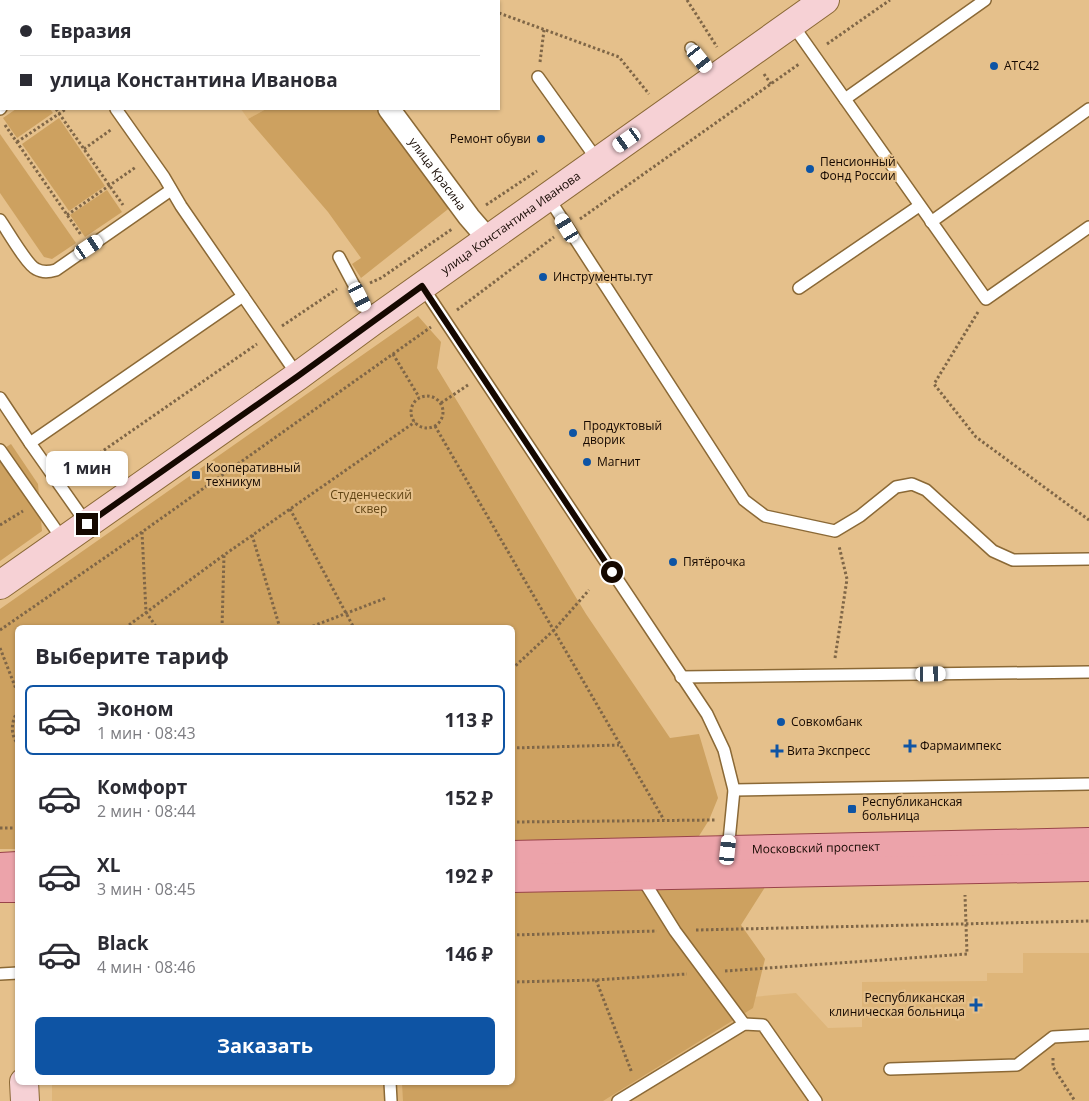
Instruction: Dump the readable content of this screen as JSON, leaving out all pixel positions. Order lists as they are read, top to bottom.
{
  "streets": {
    "main road": ["Московский проспект"],
    "street": ["улица Красина", "улица Константина Иванова"]
  },
  "crossings": [
    ["улица Красина", "улица Константина Иванова"]
  ],
  "parks": ["Студенческий сквер"],
  "places": {
    "other": [
      "АТС42",
      "Ремонт обуви",
      "Пенсионный Фонд России",
      "Инструменты.тут",
      "Продуктовый дворик",
      "Магнит",
      "Пятёрочка",
      "Совкомбанк"
    ],
    "transit": ["Кооперативный техникум", "Республиканская больница"],
    "health": ["Фармаимпекс", "Вита Экспресс", "Республиканская клиническая больница"]
  },
  "page": {
    "banner": ["Евразия", "улица Константина Иванова"],
    "bubble": "1 мин",
    "heading": "Выберите тариф",
    "list": [
      {
        "name": "Эконом",
        "note": "1 мин · 08:43",
        "value": "113 ₽"
      },
      {
        "name": "Комфорт",
        "note": "2 мин · 08:44",
        "value": "152 ₽"
      },
      {
        "name": "XL",
        "note": "3 мин · 08:45",
        "value": "192 ₽"
      },
      {
        "name": "Black",
        "note": "4 мин · 08:46",
        "value": "146 ₽"
      }
    ],
    "buttons": "Заказать"
  }
}
